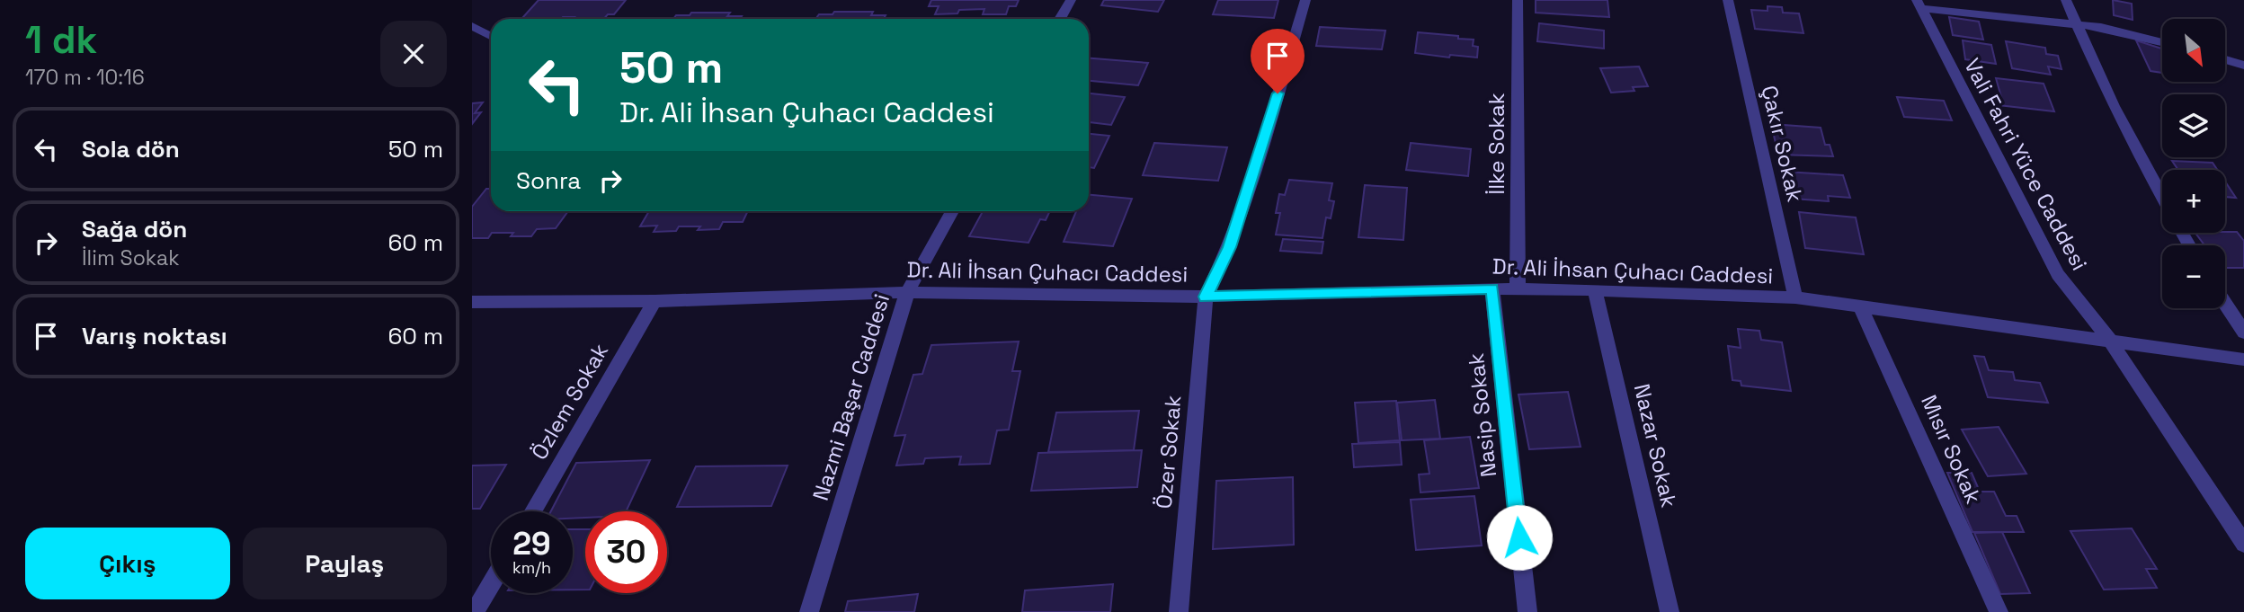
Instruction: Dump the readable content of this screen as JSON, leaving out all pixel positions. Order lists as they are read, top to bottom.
{
  "streets": {
    "street": [
      "İlke Sokak",
      "Çakır Sokak",
      "Vali Fahri Yüce Caddesi",
      "Dr. Ali İhsan Çuhacı Caddesi",
      "Nazmi Başar Caddesi",
      "Özlem Sokak",
      "Nasip Sokak",
      "Nazar Sokak",
      "Mısır Sokak",
      "Özer Sokak"
    ]
  },
  "crossings": [
    ["İlke Sokak", "Dr. Ali İhsan Çuhacı Caddesi"],
    ["Çakır Sokak", "Dr. Ali İhsan Çuhacı Caddesi"],
    ["Vali Fahri Yüce Caddesi", "Dr. Ali İhsan Çuhacı Caddesi"],
    ["Dr. Ali İhsan Çuhacı Caddesi", "Nazmi Başar Caddesi"],
    ["Dr. Ali İhsan Çuhacı Caddesi", "Özlem Sokak"],
    ["Dr. Ali İhsan Çuhacı Caddesi", "Nasip Sokak"],
    ["Dr. Ali İhsan Çuhacı Caddesi", "Nazar Sokak"],
    ["Dr. Ali İhsan Çuhacı Caddesi", "Mısır Sokak"],
    ["Dr. Ali İhsan Çuhacı Caddesi", "Özer Sokak"]
  ],
  "north": "bottom right",
  "page": {
    "heading": ["1 dk", "170 m · 10:16"],
    "map_buttons": ["+", "−"],
    "turn": ["50 m", "Dr. Ali İhsan Çuhacı Caddesi"],
    "list": [
      {
        "name": "Sola dön",
        "value": "50 m"
      },
      {
        "name": "Sağa dön",
        "note": "İlim Sokak",
        "value": "60 m"
      },
      {
        "name": "Varış noktası",
        "value": "60 m"
      }
    ],
    "then": "Sonra",
    "speed": "29 km/h",
    "limit": "30",
    "buttons": ["Çıkış", "Paylaş"]
  }
}
